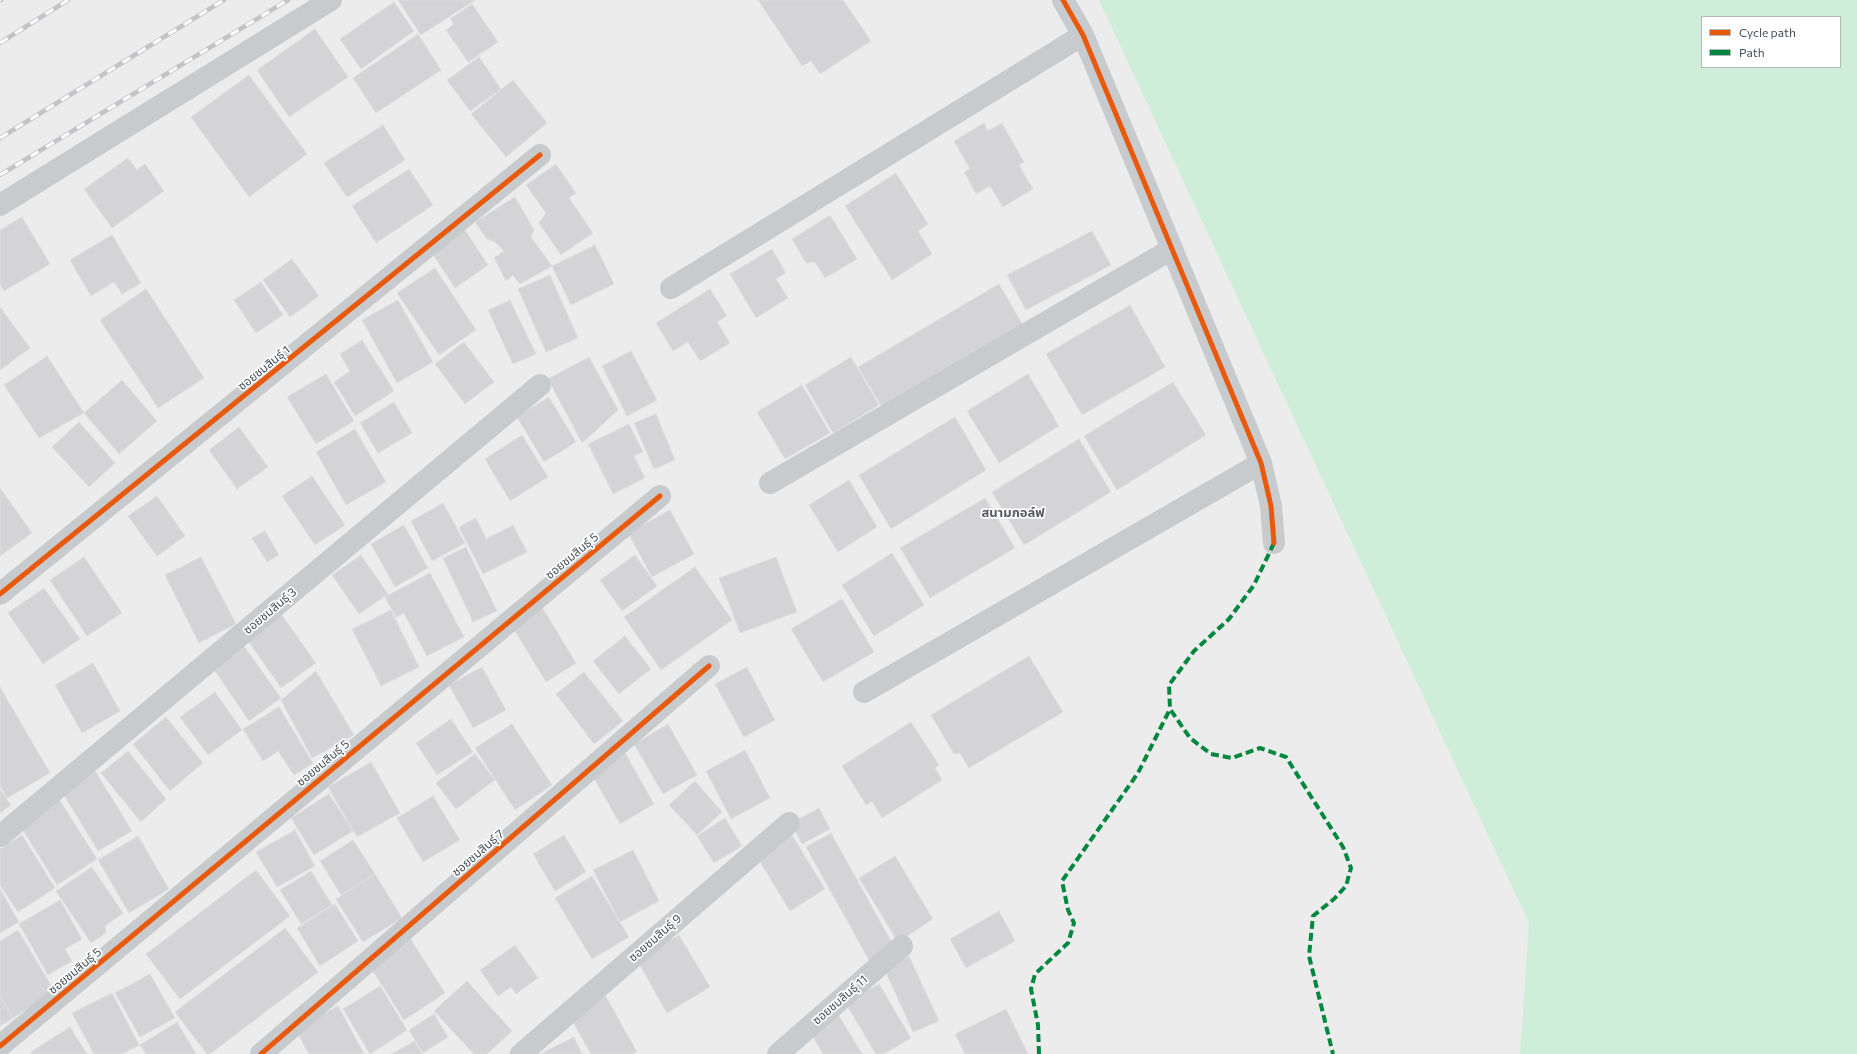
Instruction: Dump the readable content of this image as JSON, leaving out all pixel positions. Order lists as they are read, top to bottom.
{
  "streets": {
    "street": [
      "ซอยชมสินธุ์ 1",
      "ซอยชมสินธุ์ 5",
      "ซอยชมสินธุ์ 3",
      "ซอยชมสินธุ์ 7",
      "ซอยชมสินธุ์ 9",
      "ซอยชมสินธุ์ 11"
    ]
  },
  "districts": ["สนามกอล์ฟ"],
  "legend": ["Cycle path", "Path"]
}
